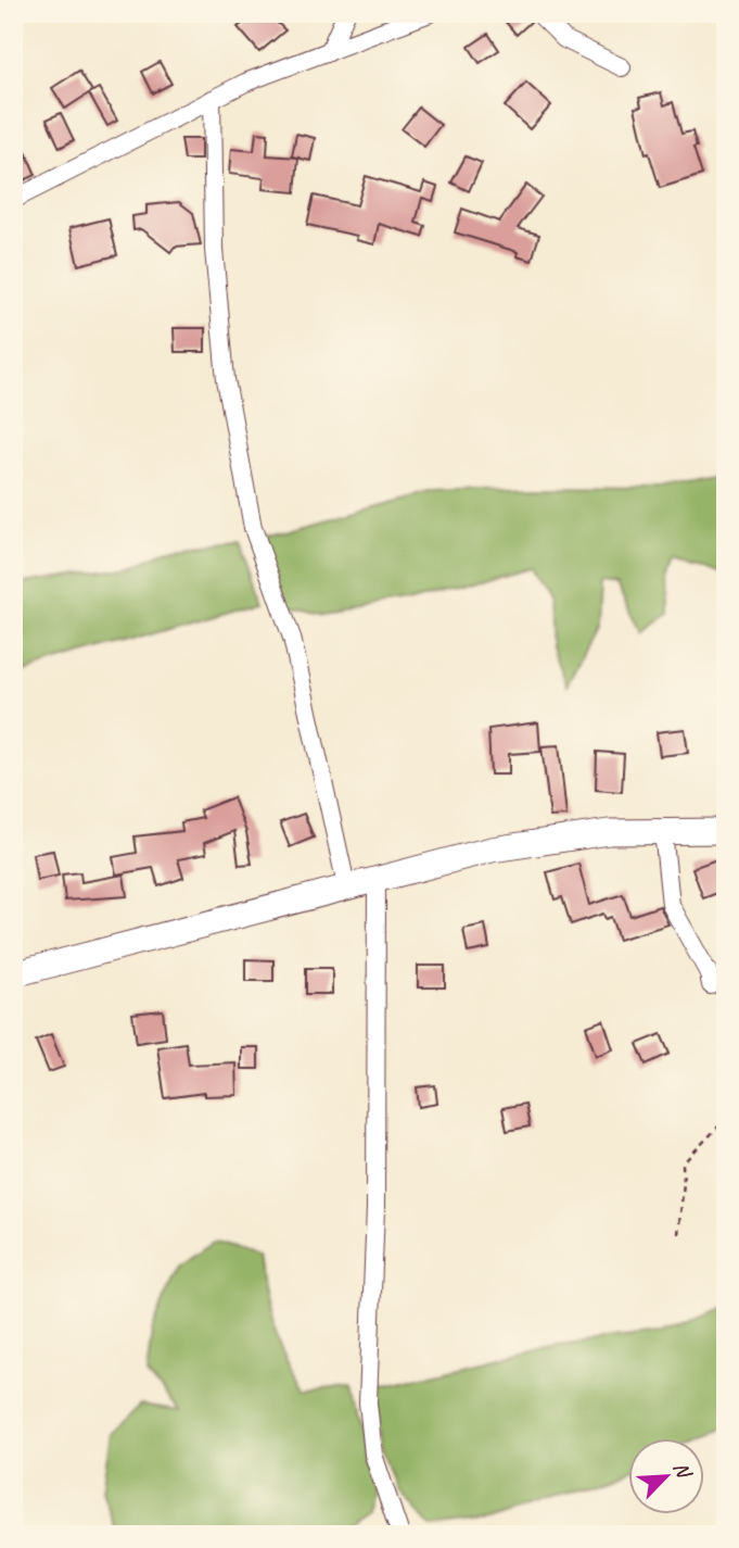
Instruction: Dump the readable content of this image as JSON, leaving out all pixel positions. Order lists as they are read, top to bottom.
{
  "north": "top right"
}
